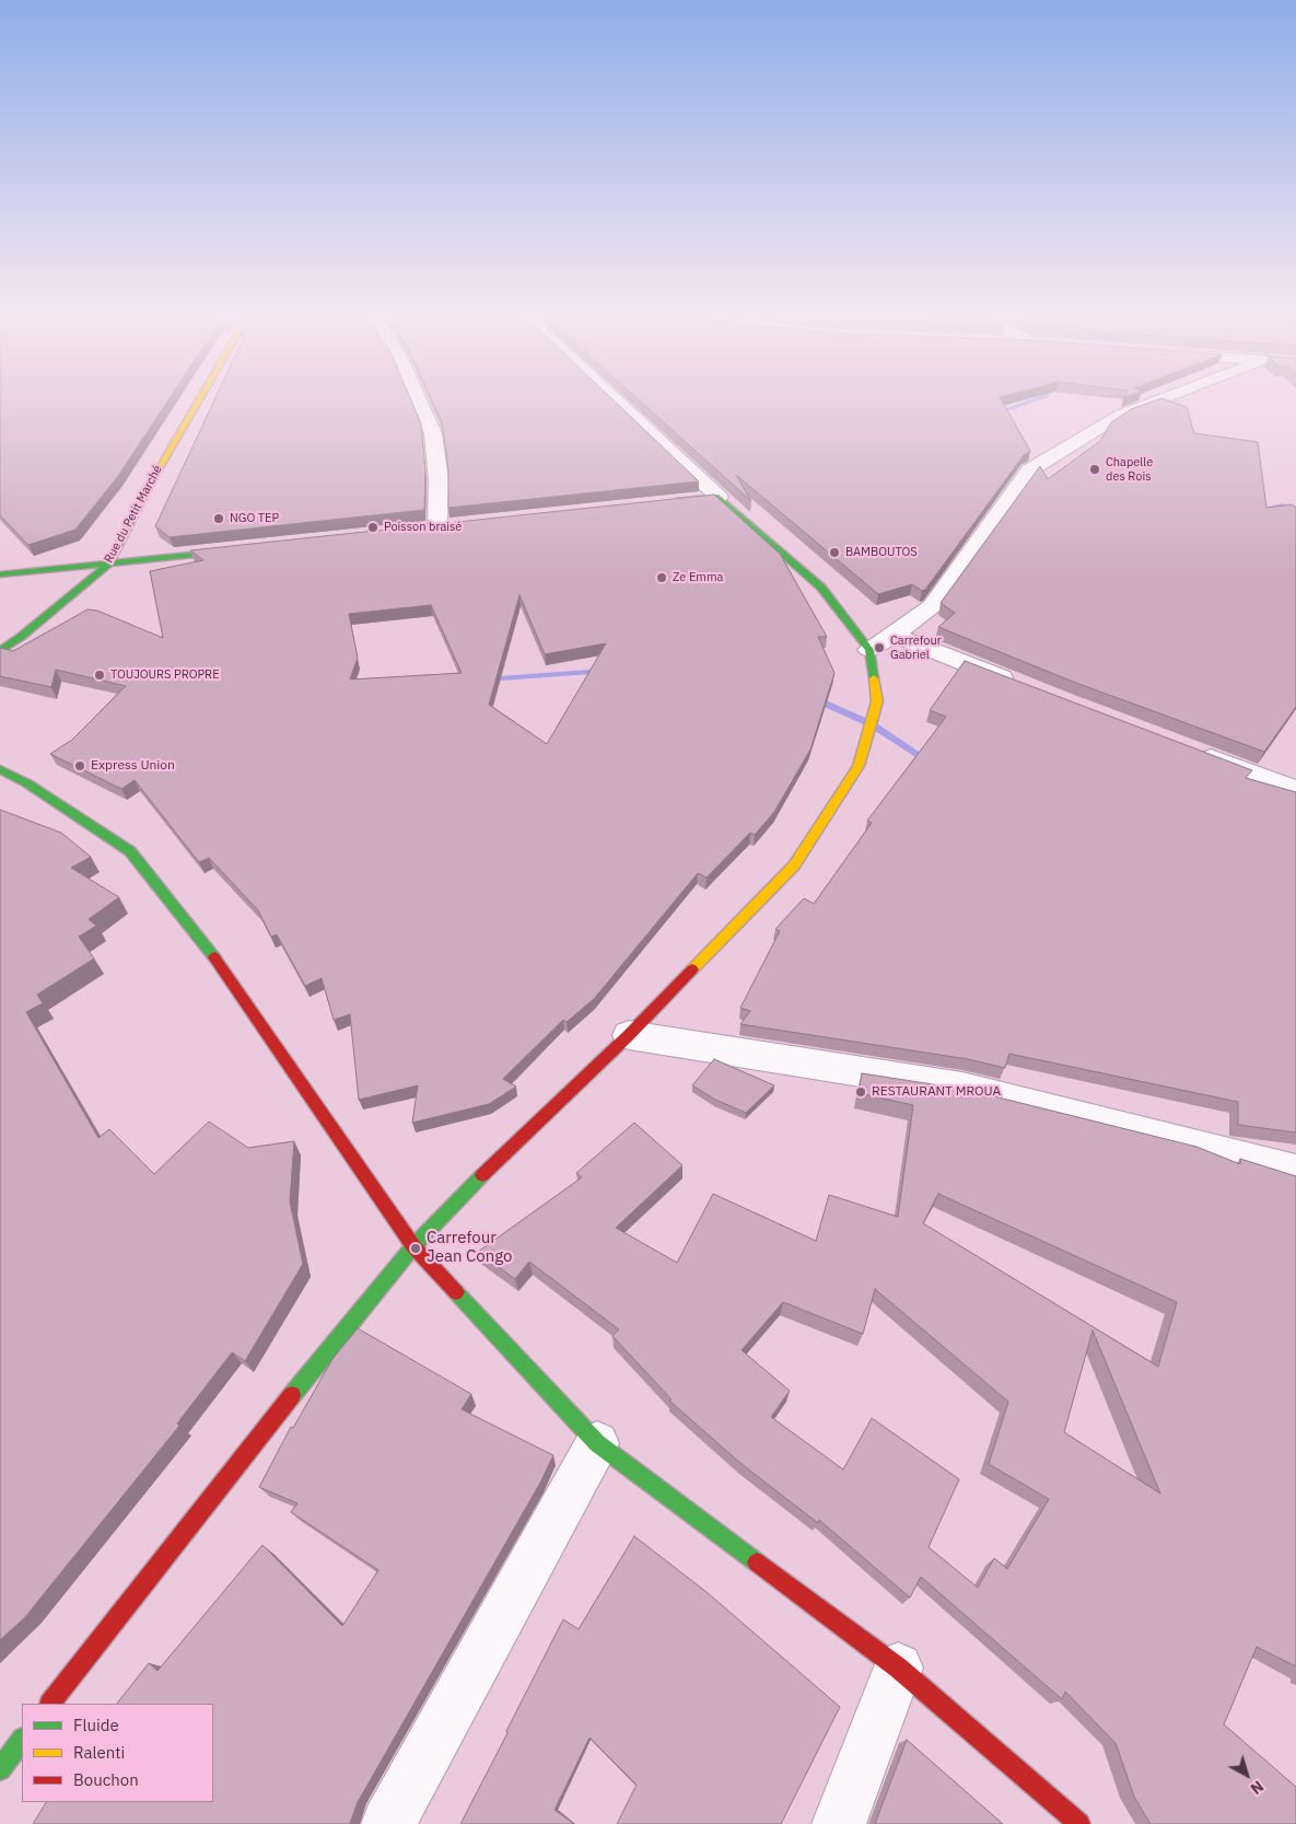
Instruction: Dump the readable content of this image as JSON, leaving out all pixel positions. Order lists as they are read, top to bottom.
{
  "streets": {
    "street": ["Rue du Petit Marché"]
  },
  "places": [
    "Chapelle des Rois",
    "NGO TEP",
    "Poisson braisé",
    "BAMBOUTOS",
    "Ze Emma",
    "Carrefour Gabriel",
    "TOUJOURS PROPRE",
    "Express Union",
    "RESTAURANT MROUA",
    "Carrefour Jean Congo"
  ],
  "legend": ["Fluide", "Ralenti", "Bouchon"],
  "north": "bottom right"
}
